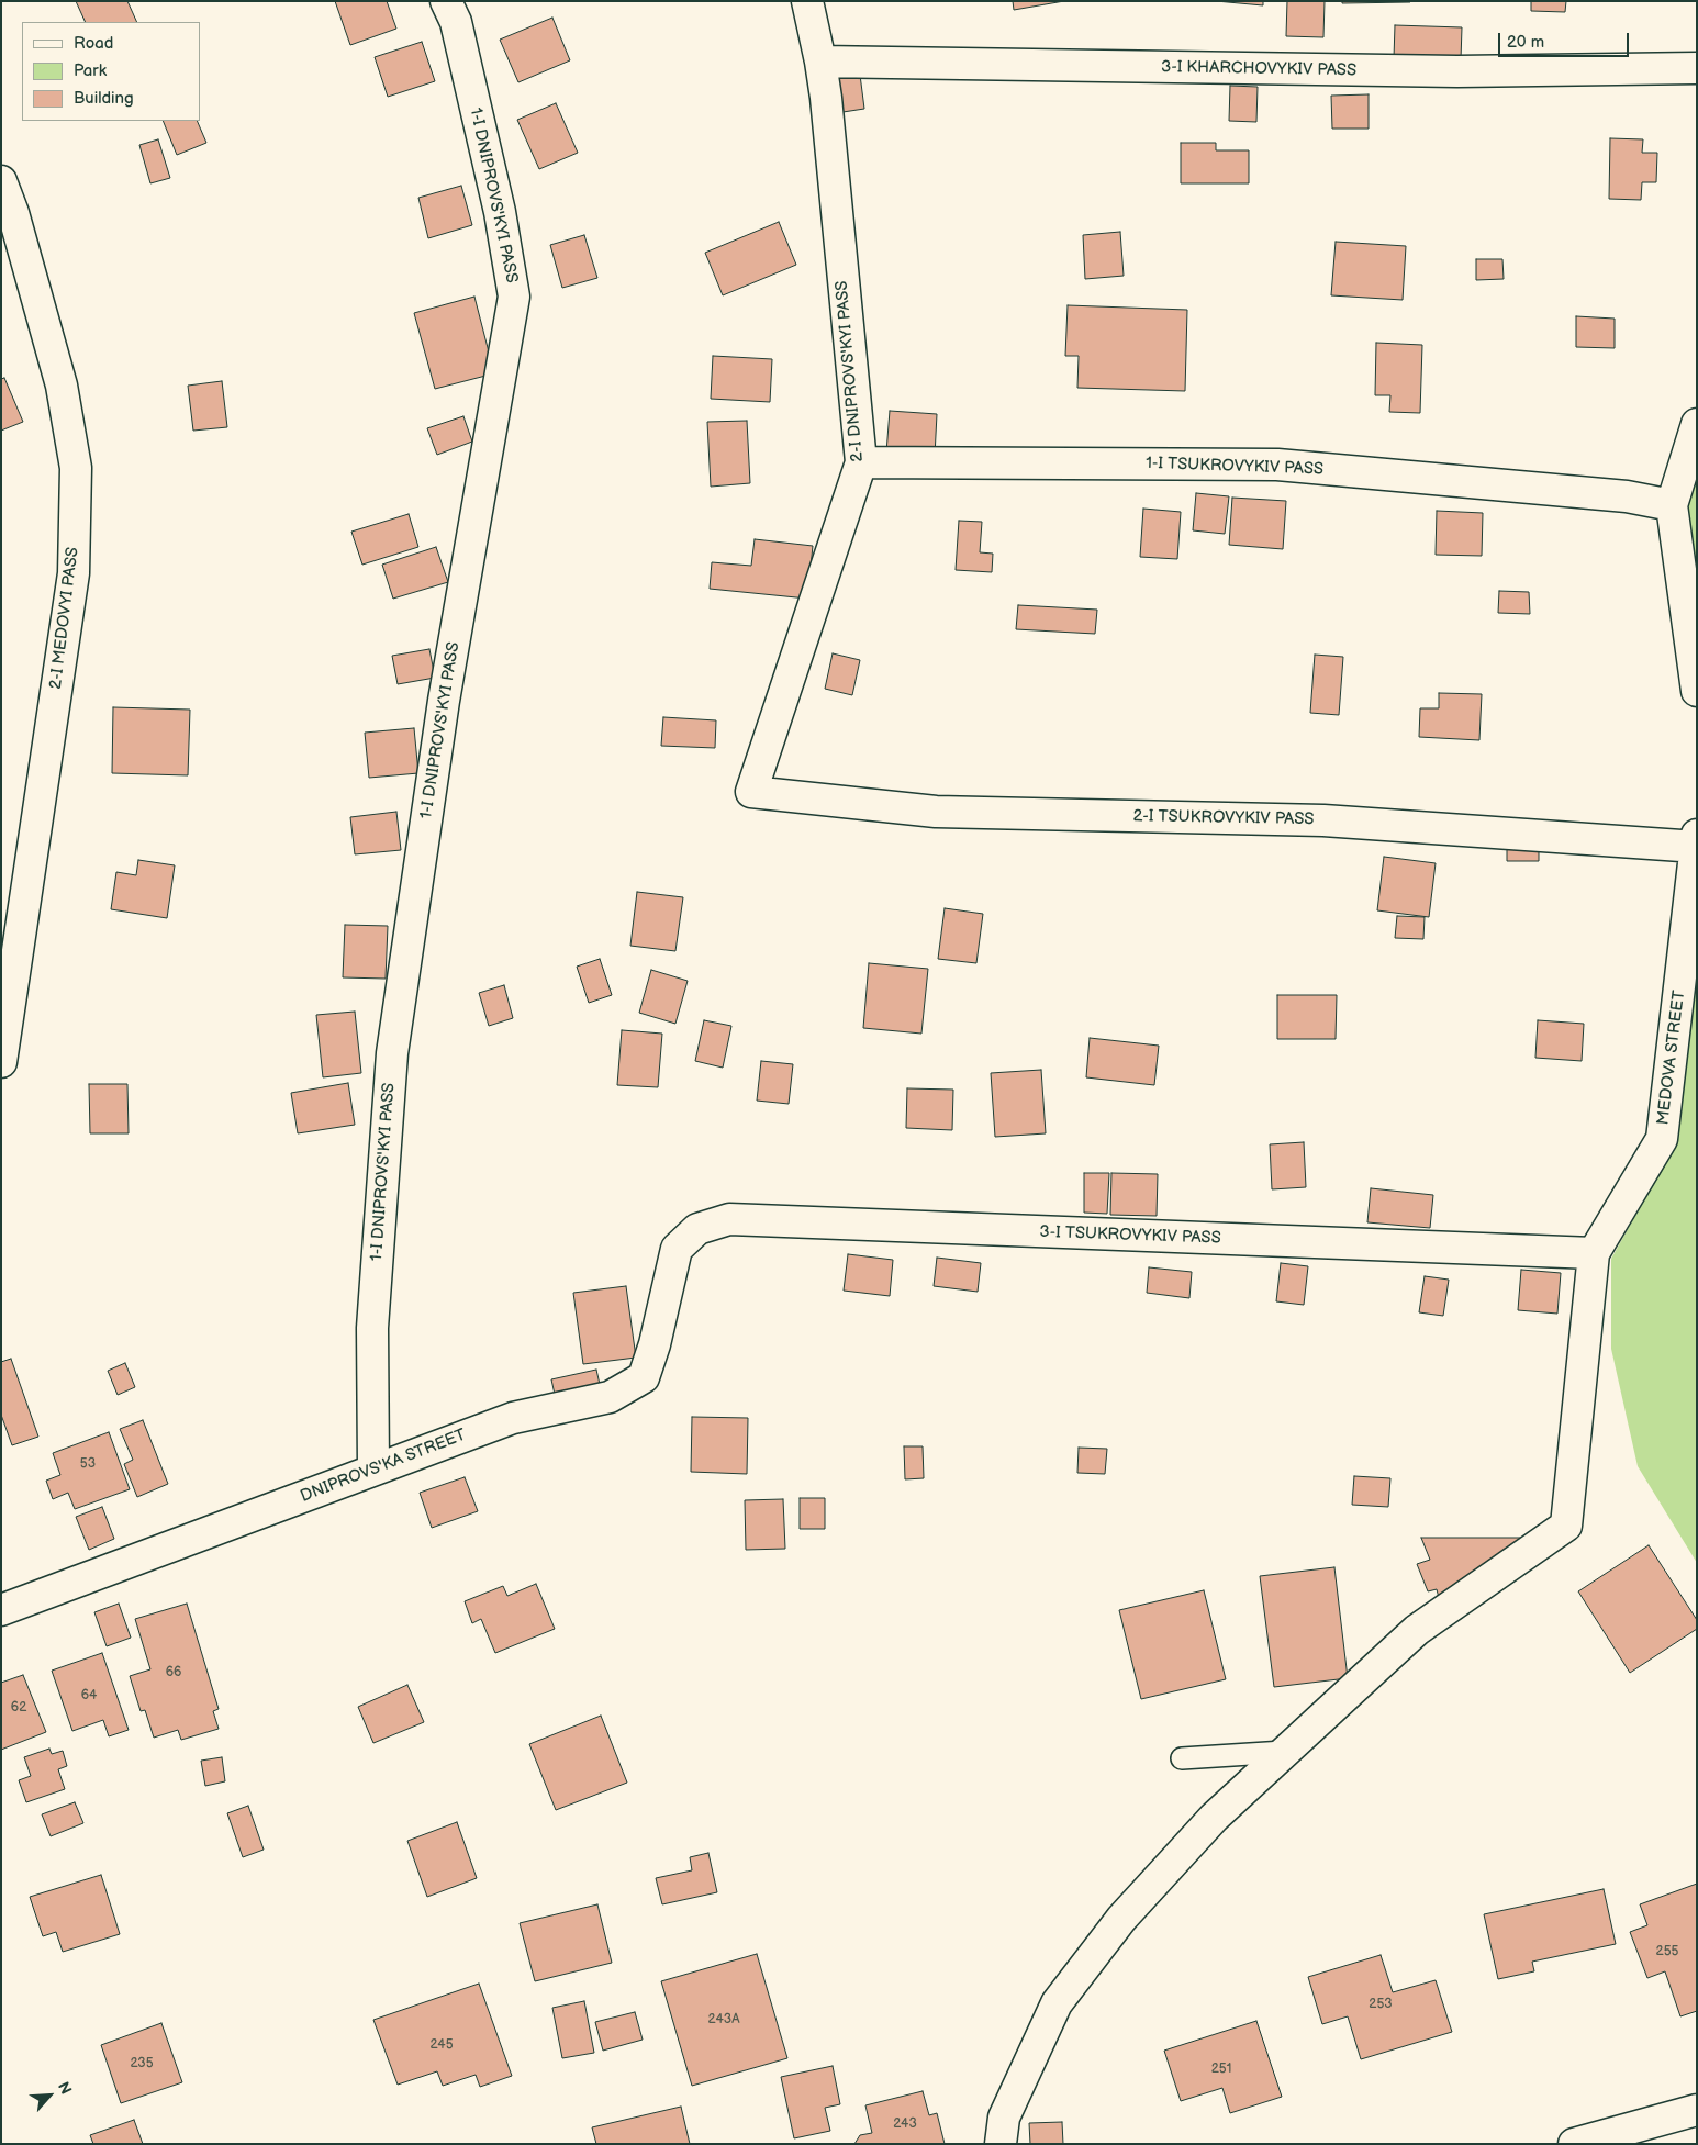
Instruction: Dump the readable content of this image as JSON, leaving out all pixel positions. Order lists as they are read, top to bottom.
{
  "streets": {
    "street": [
      "3-I KHARCHOVYKIV PASS",
      "1-I DNIPROVS'KYI PASS",
      "2-I DNIPROVS'KYI PASS",
      "1-I TSUKROVYKIV PASS",
      "2-I MEDOVYI PASS",
      "2-I TSUKROVYKIV PASS",
      "MEDOVA STREET",
      "3-I TSUKROVYKIV PASS",
      "DNIPROVS'KA STREET"
    ]
  },
  "crossings": [
    ["3-I KHARCHOVYKIV PASS", "2-I DNIPROVS'KYI PASS"],
    ["1-I DNIPROVS'KYI PASS", "DNIPROVS'KA STREET"],
    ["2-I DNIPROVS'KYI PASS", "1-I TSUKROVYKIV PASS"],
    ["2-I DNIPROVS'KYI PASS", "2-I TSUKROVYKIV PASS"],
    ["2-I TSUKROVYKIV PASS", "MEDOVA STREET"],
    ["MEDOVA STREET", "3-I TSUKROVYKIV PASS"],
    ["3-I TSUKROVYKIV PASS", "DNIPROVS'KA STREET"]
  ],
  "house_numbers": [
    "53",
    "66",
    "64",
    "62",
    "255",
    "253",
    "243А",
    "245",
    "235",
    "251",
    "243"
  ],
  "legend": ["Road", "Park", "Building"],
  "scale_bar": "20 m",
  "north": "top right"
}
